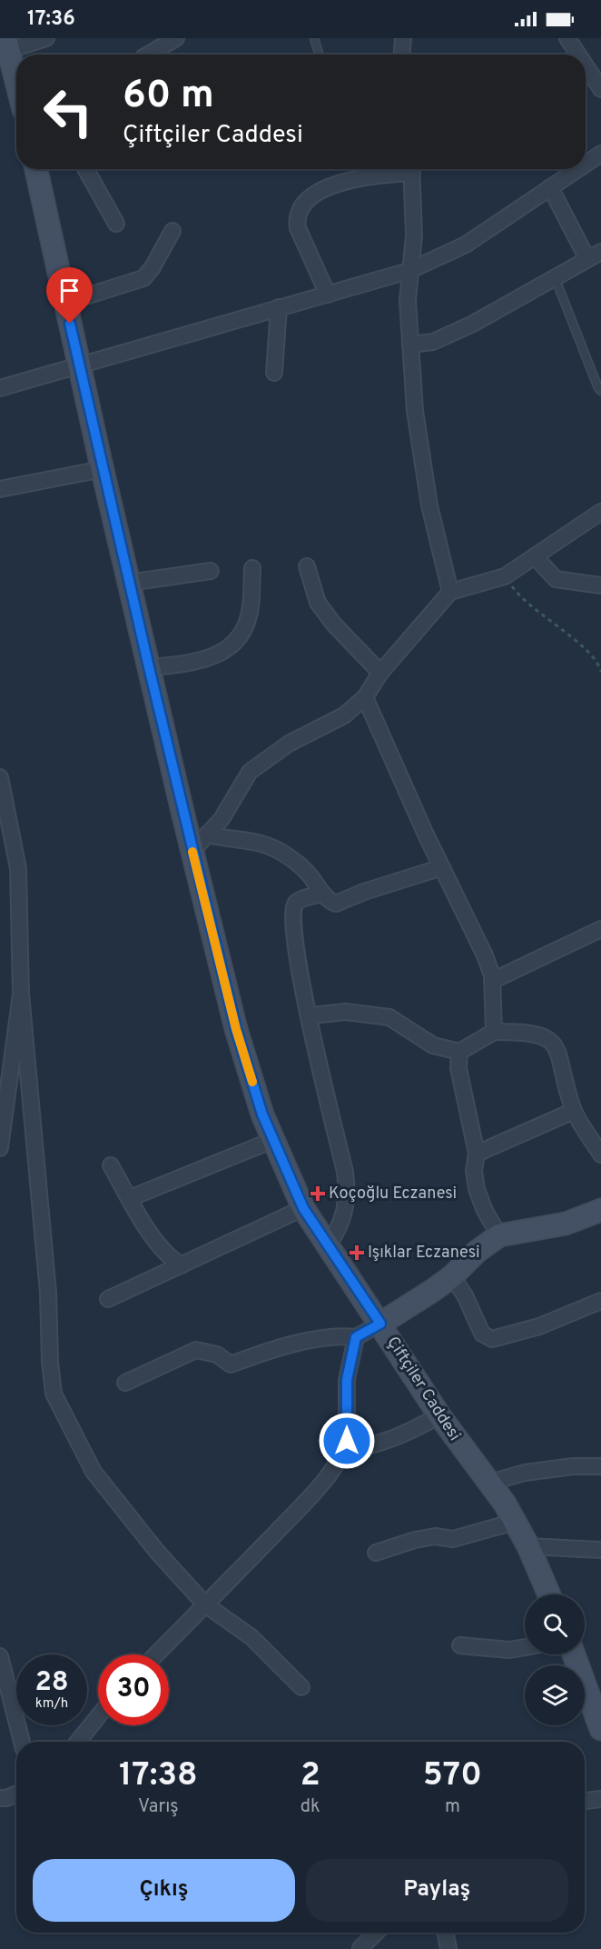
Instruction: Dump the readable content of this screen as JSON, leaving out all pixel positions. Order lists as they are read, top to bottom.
{
  "streets": {
    "street": ["Çiftçiler Caddesi"]
  },
  "places": {
    "health": ["Koçoğlu Eczanesi", "Işıklar Eczanesi"]
  },
  "page": {
    "status": "17:36",
    "turn": ["60 m", "Çiftçiler Caddesi"],
    "speed": "28 km/h",
    "limit": "30",
    "eta": [
      "17:38",
      "Varış",
      "2",
      "dk",
      "570",
      "m"
    ],
    "buttons": ["Çıkış", "Paylaş"]
  }
}
